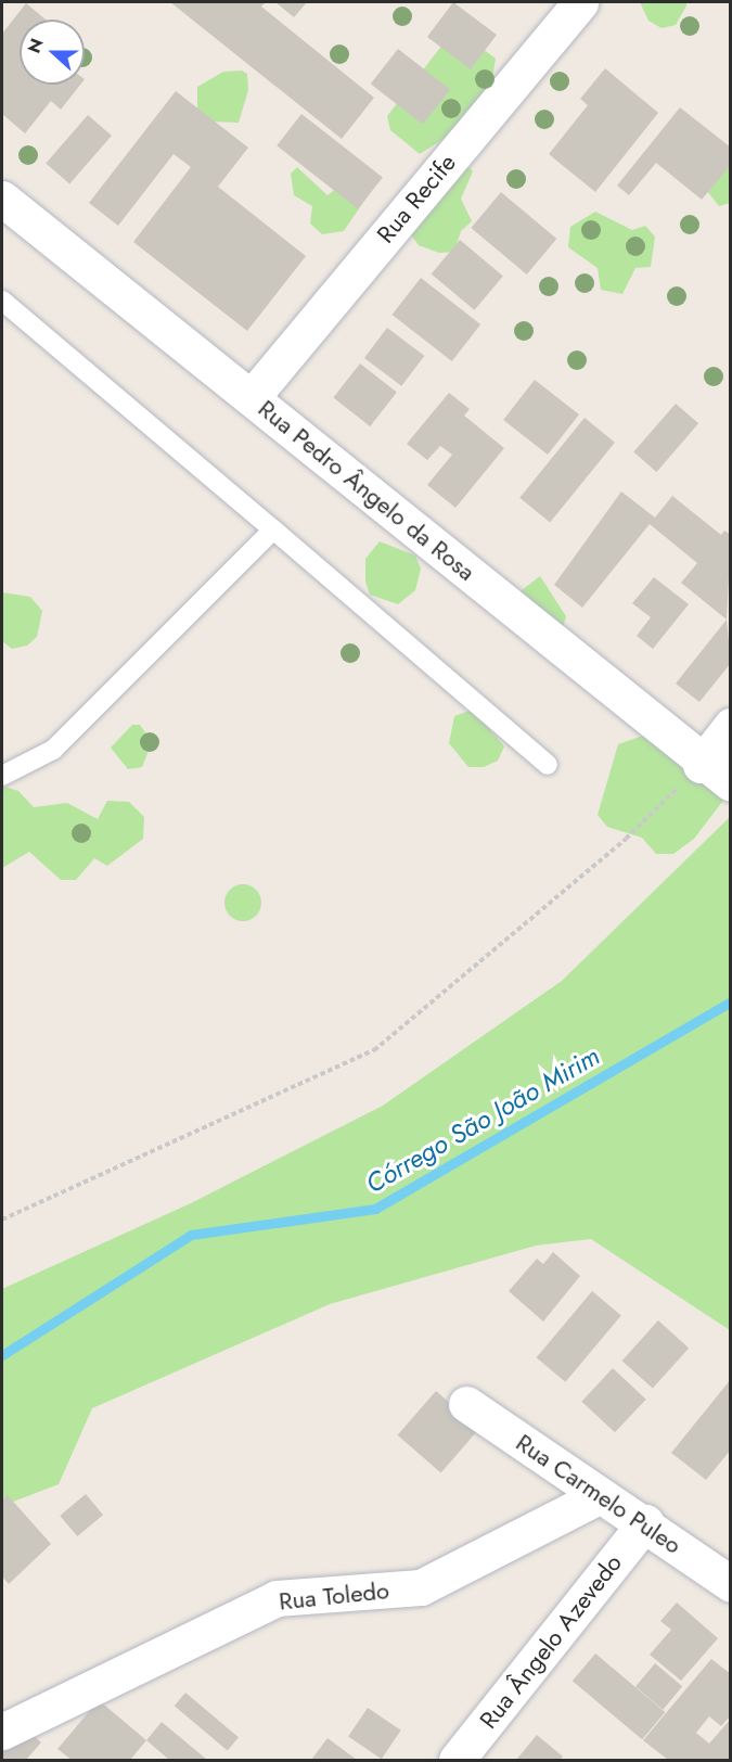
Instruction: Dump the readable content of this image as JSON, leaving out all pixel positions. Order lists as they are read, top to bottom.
{
  "streets": {
    "street": [
      "Rua Recife",
      "Rua Pedro Ângelo da Rosa",
      "Rua Carmelo Puleo",
      "Rua Toledo",
      "Rua Ângelo Azevedo"
    ]
  },
  "crossings": [
    ["Rua Recife", "Rua Pedro Ângelo da Rosa"],
    ["Rua Carmelo Puleo", "Rua Toledo"],
    ["Rua Carmelo Puleo", "Rua Ângelo Azevedo"]
  ],
  "water": ["Córrego São João Mirim"],
  "north": "left"
}
